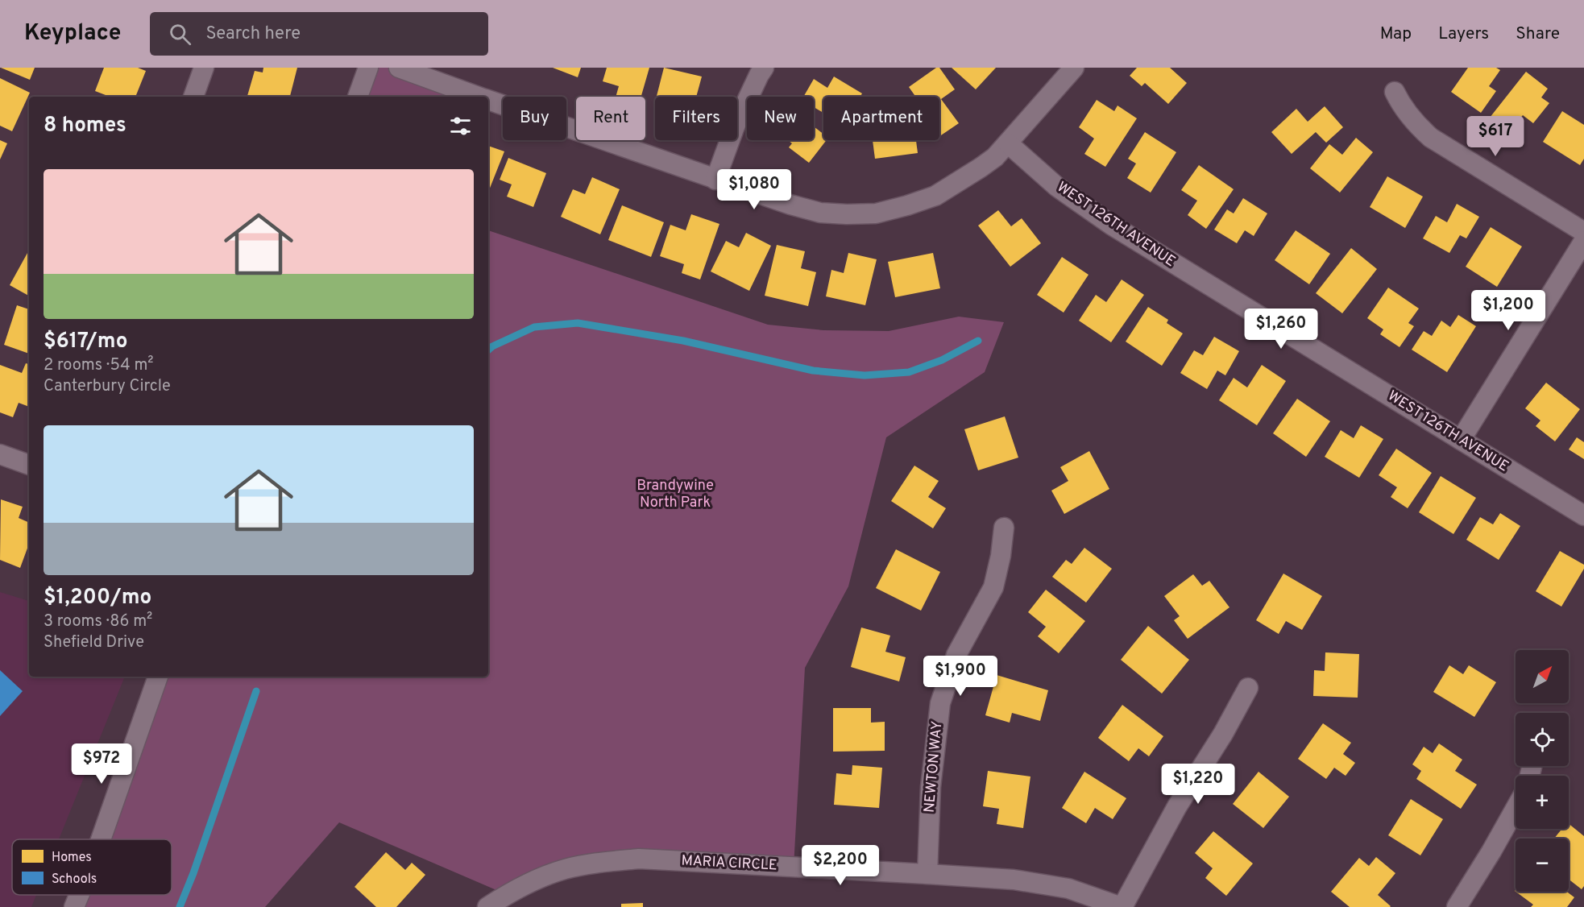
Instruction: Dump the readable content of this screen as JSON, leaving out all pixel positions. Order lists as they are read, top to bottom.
{
  "streets": {
    "street": ["WEST 126TH AVENUE", "NEWTON WAY", "MARIA CIRCLE"]
  },
  "crossings": [
    ["NEWTON WAY", "MARIA CIRCLE"]
  ],
  "parks": ["Brandywine North Park"],
  "legend": ["Homes", "Schools"],
  "north": "top right",
  "page": {
    "header": "Keyplace",
    "search": "Search here",
    "nav": ["Map", "Layers", "Share"],
    "chip": [
      "Buy",
      "Rent",
      "Filters",
      "New",
      "Apartment"
    ],
    "heading": "8 homes",
    "price": [
      "$617",
      "$1,080",
      "$1,200",
      "$1,260",
      "$1,900",
      "$972",
      "$1,220",
      "$2,200"
    ],
    "list": [
      {
        "name": "$617/mo",
        "note": "2 rooms · 54 m² · Canterbury Circle"
      },
      {
        "name": "$1,200/mo",
        "note": "3 rooms · 86 m² · Shefield Drive"
      }
    ],
    "map_buttons": ["+", "−"]
  }
}
